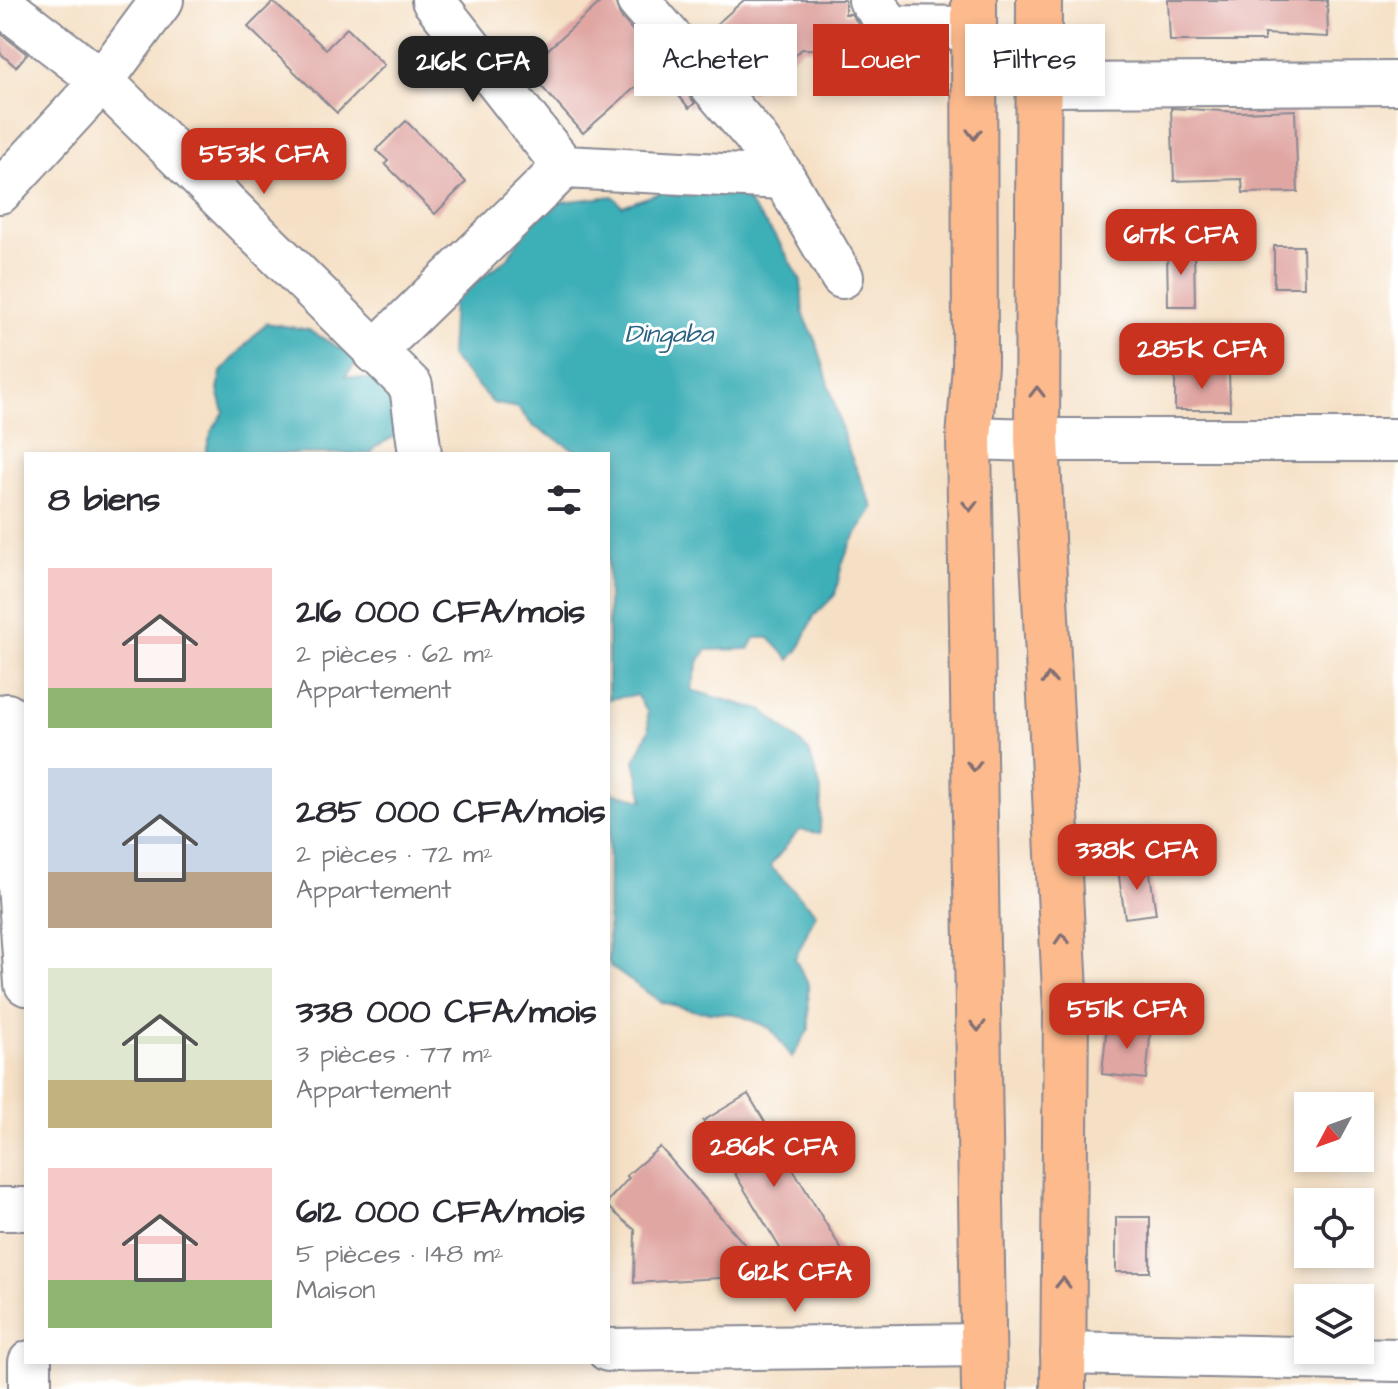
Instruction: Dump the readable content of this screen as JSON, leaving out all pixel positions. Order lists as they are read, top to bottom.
{
  "water": ["Dingaba"],
  "north": "bottom left",
  "page": {
    "chip": ["Acheter", "Louer", "Filtres"],
    "price": [
      "216K CFA",
      "553K CFA",
      "617K CFA",
      "285K CFA",
      "338K CFA",
      "551K CFA",
      "286K CFA",
      "612K CFA"
    ],
    "heading": "8 biens",
    "list": [
      {
        "name": "216 000 CFA/mois",
        "note": "2 pièces · 62 m² · Appartement"
      },
      {
        "name": "285 000 CFA/mois",
        "note": "2 pièces · 72 m² · Appartement"
      },
      {
        "name": "338 000 CFA/mois",
        "note": "3 pièces · 77 m² · Appartement"
      },
      {
        "name": "612 000 CFA/mois",
        "note": "5 pièces · 148 m² · Maison"
      }
    ]
  }
}
